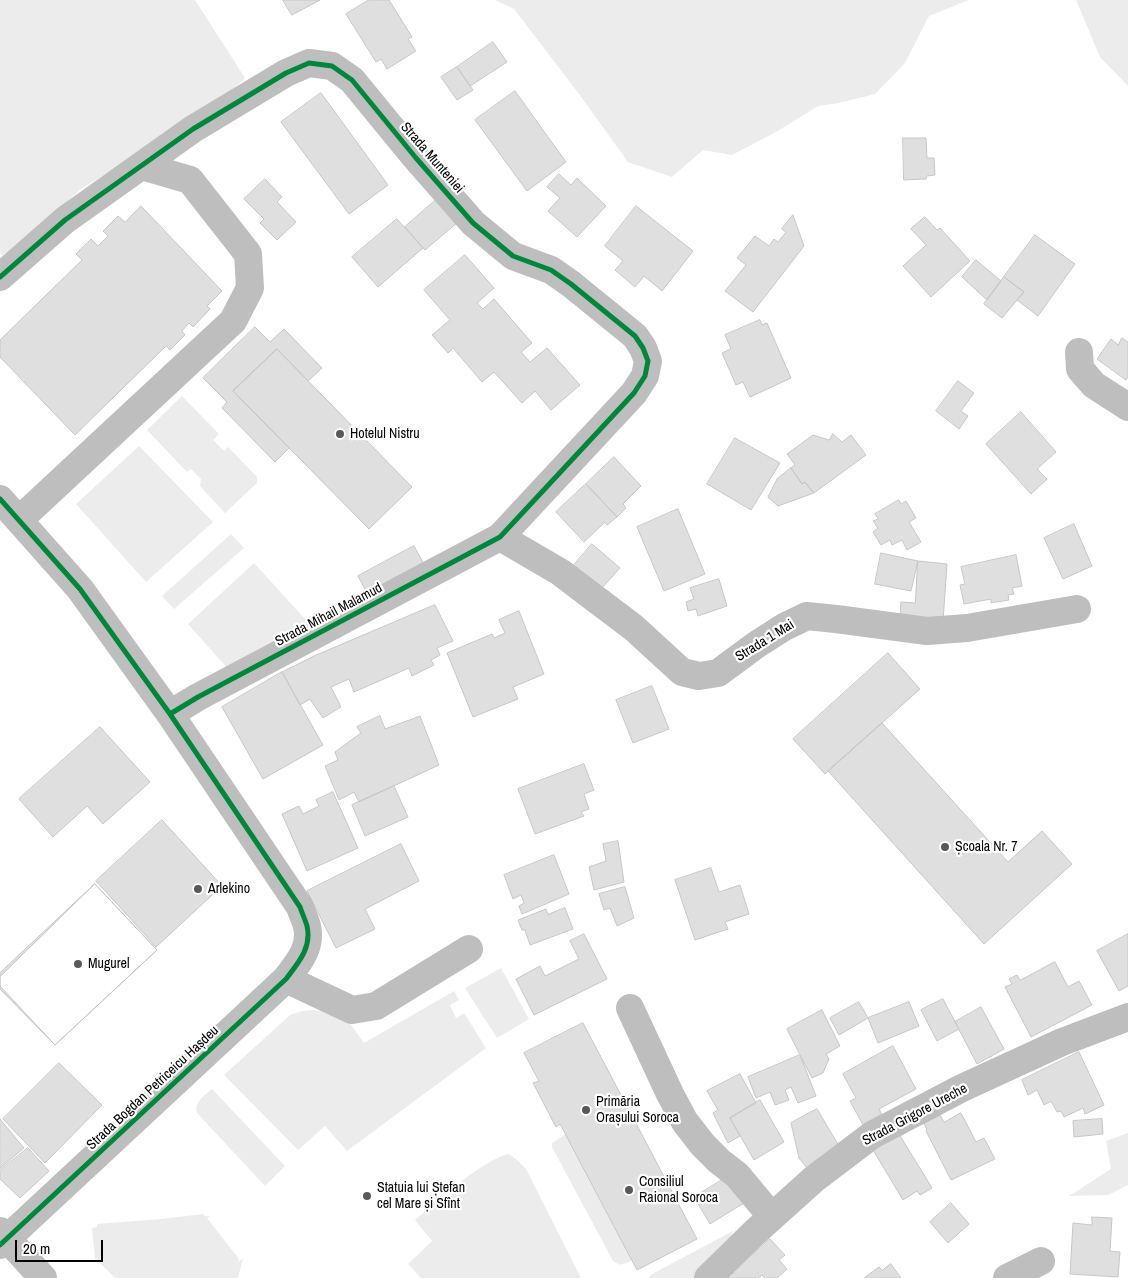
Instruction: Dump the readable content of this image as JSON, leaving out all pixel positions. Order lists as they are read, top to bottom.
{
  "streets": {
    "street": [
      "Strada Munteniei",
      "Strada Mihail Malamud",
      "Strada 1 Mai",
      "Strada Bogdan Petriceicu Hașdeu",
      "Strada Grigore Ureche"
    ]
  },
  "crossings": [
    ["Strada Munteniei", "Strada Mihail Malamud"],
    ["Strada Munteniei", "Strada 1 Mai"],
    ["Strada Mihail Malamud", "Strada 1 Mai"],
    ["Strada Mihail Malamud", "Strada Bogdan Petriceicu Hașdeu"]
  ],
  "places": [
    "Hotelul Nistru",
    "Școala Nr. 7",
    "Arlekino",
    "Mugurel",
    "Primăria Orașului Soroca",
    "Consiliul Raional Soroca",
    "Statuia lui Ștefan cel Mare și Sfînt"
  ],
  "scale_bar": "20 m"
}
